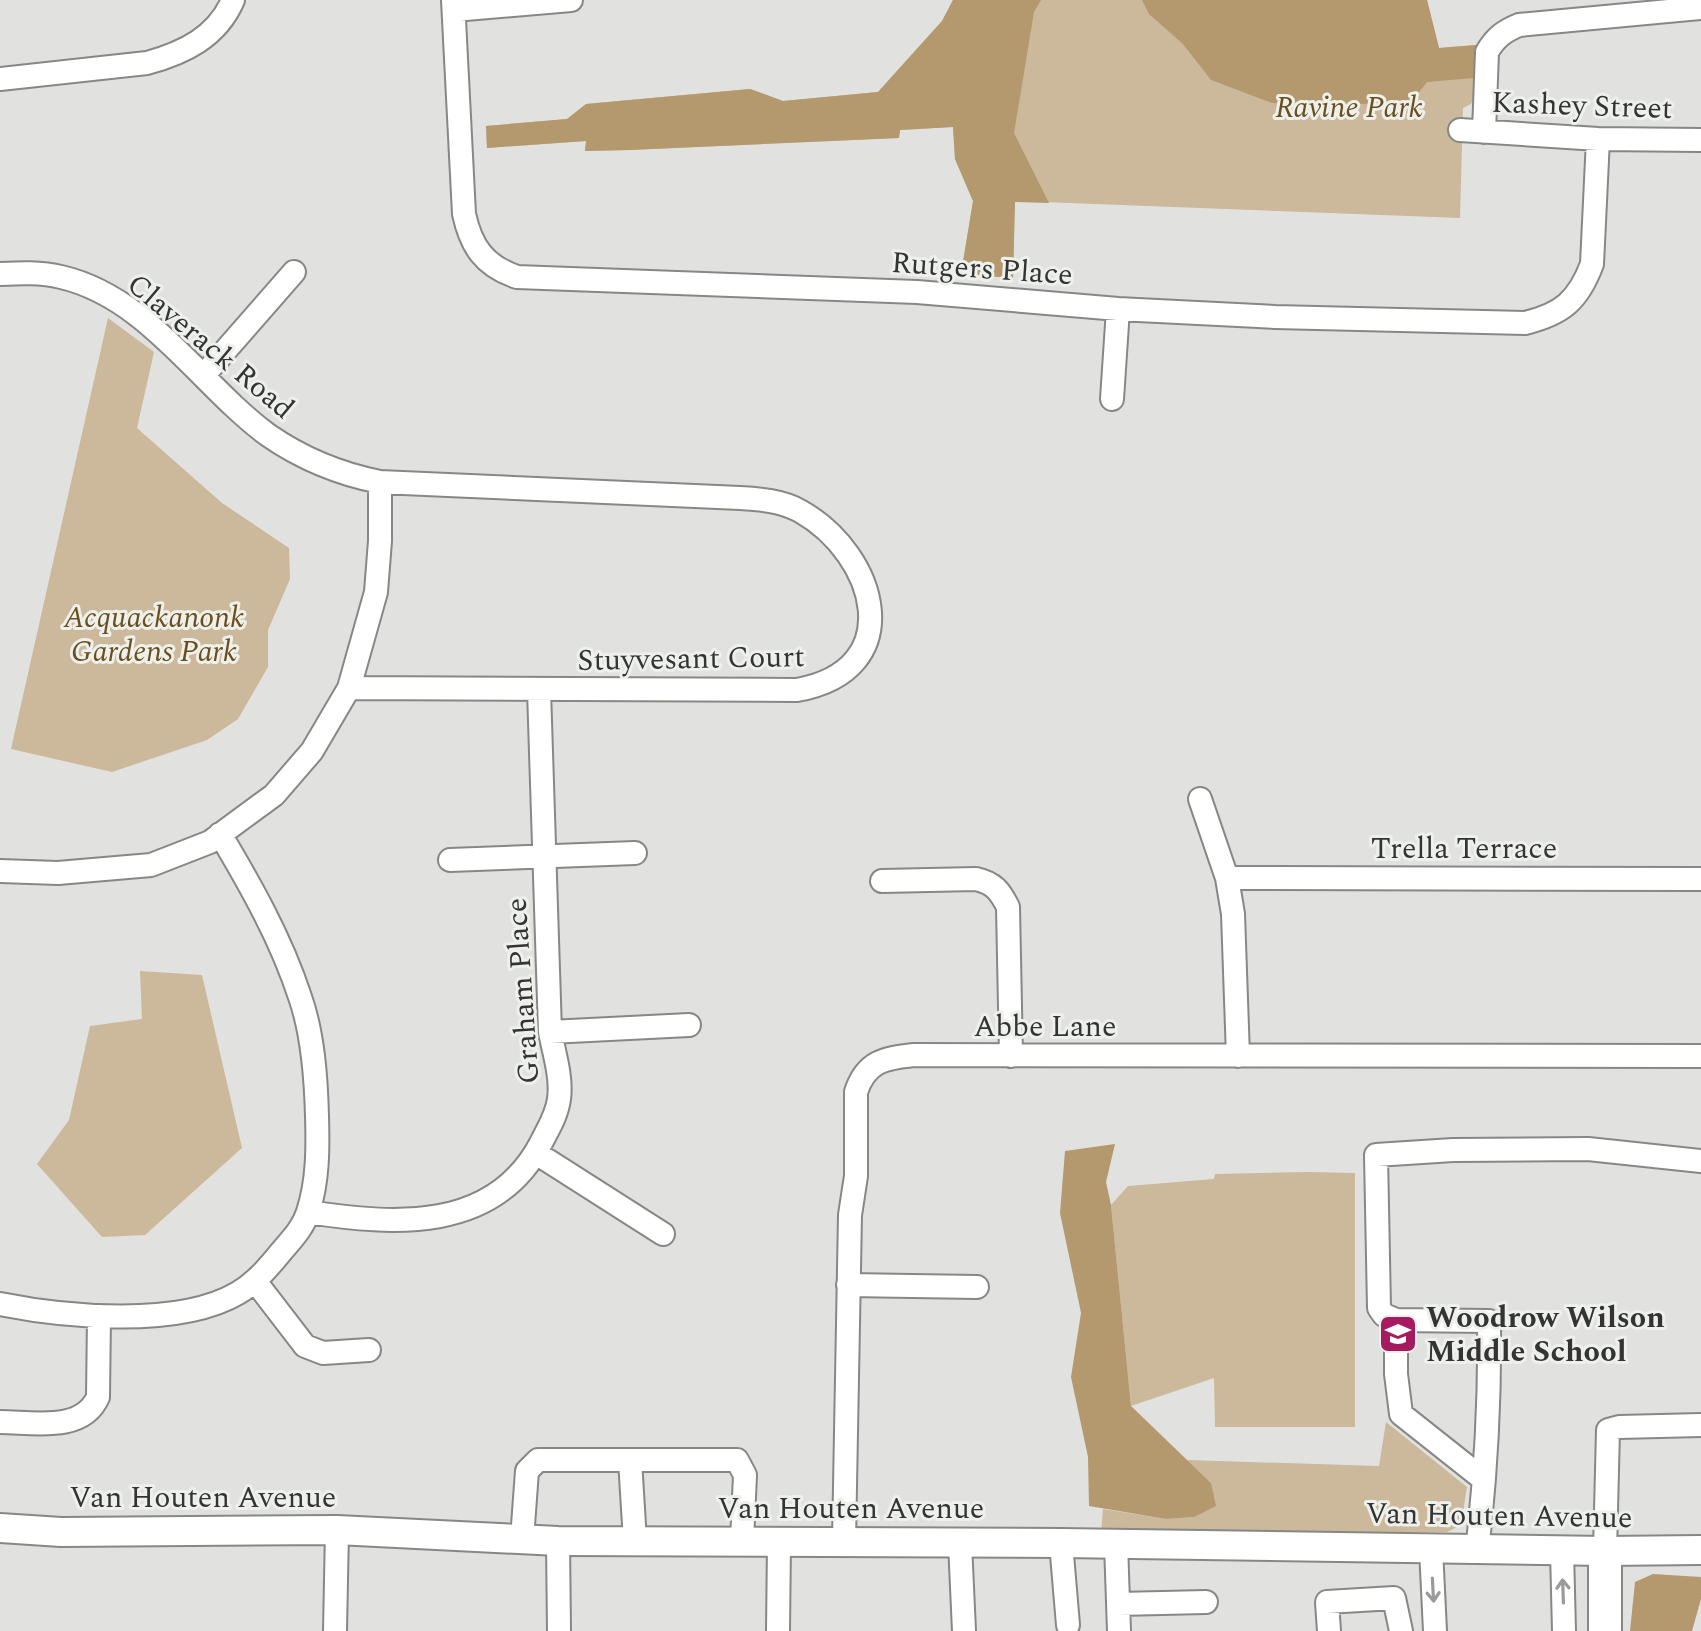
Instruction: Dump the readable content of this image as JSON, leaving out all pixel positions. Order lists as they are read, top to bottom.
{
  "streets": {
    "main road": ["Van Houten Avenue"],
    "street": [
      "Kashey Street",
      "Rutgers Place",
      "Claverack Road",
      "Stuyvesant Court",
      "Trella Terrace",
      "Graham Place",
      "Abbe Lane"
    ]
  },
  "crossings": [
    ["Kashey Street", "Rutgers Place"],
    ["Claverack Road", "Stuyvesant Court"],
    ["Stuyvesant Court", "Graham Place"],
    ["Abbe Lane", "Van Houten Avenue"]
  ],
  "parks": ["Ravine Park", "Acquackanonk Gardens Park"],
  "places": {
    "school or university": ["Woodrow Wilson Middle School"]
  }
}
